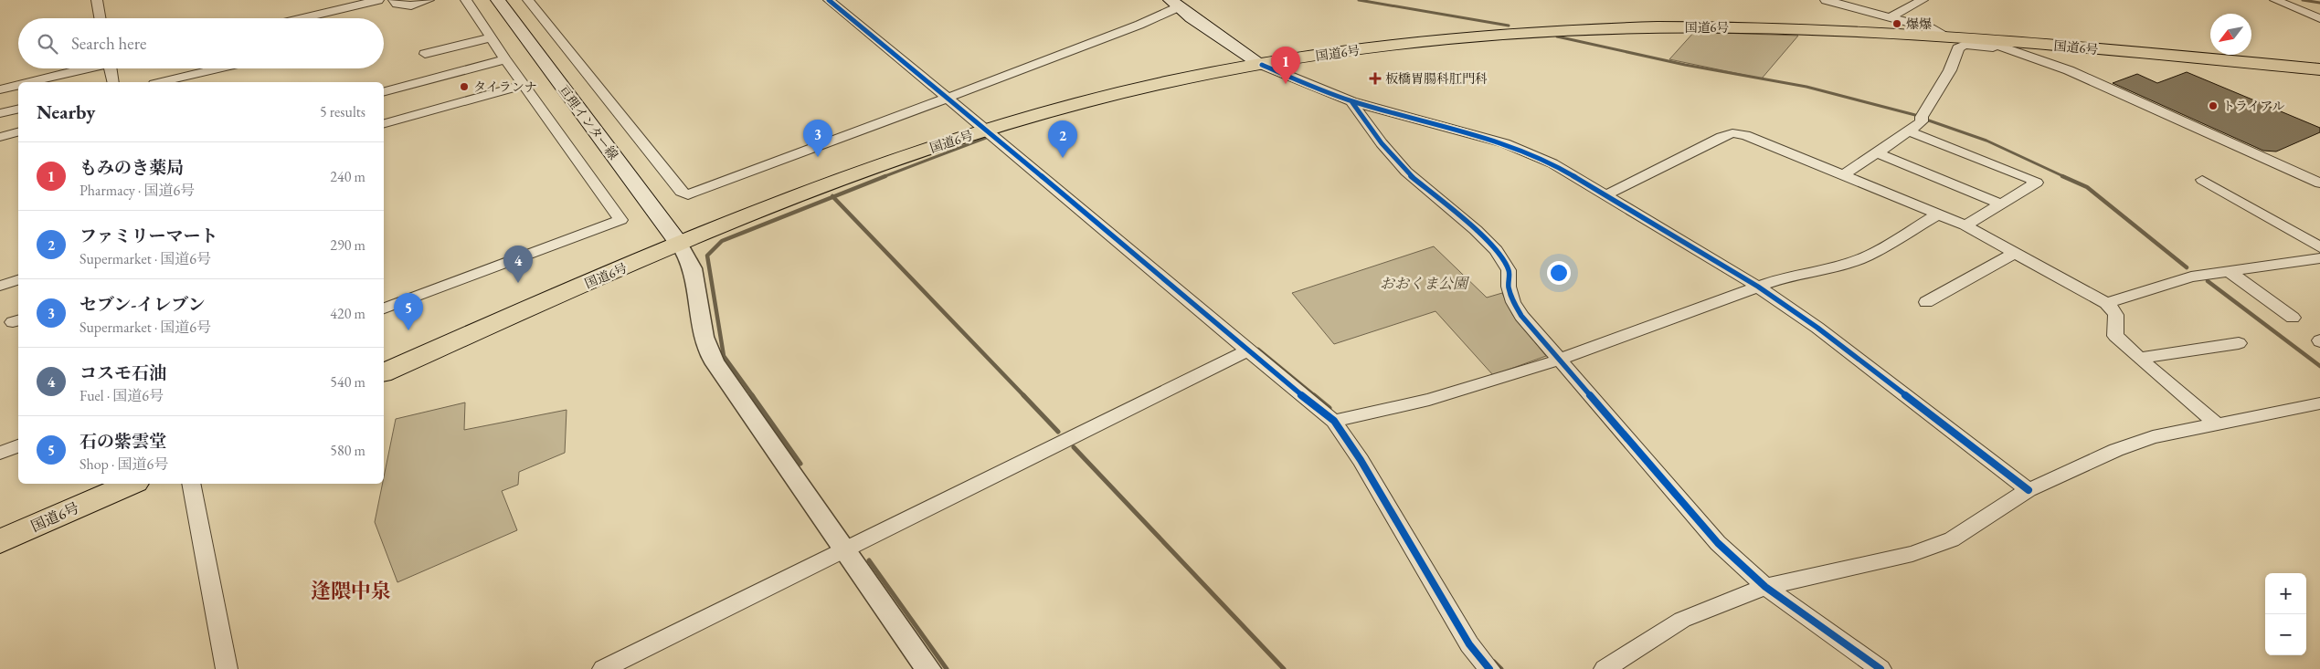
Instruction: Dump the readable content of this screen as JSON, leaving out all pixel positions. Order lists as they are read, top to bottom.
{
  "streets": {
    "highway": ["国道6号"],
    "main road": ["亘理インター線"]
  },
  "crossings": [
    ["国道6号", "亘理インター線"]
  ],
  "districts": ["逢隈中泉"],
  "parks": ["おおくま公園"],
  "places": {
    "other": ["爆爆", "タイランナ", "トライアル"],
    "health": ["板橋胃腸科肛門科"]
  },
  "north": "bottom left",
  "page": {
    "search": "Search here",
    "pins": [
      "1",
      "3",
      "2",
      "4",
      "5"
    ],
    "heading": ["Nearby", "5 results"],
    "list": [
      {
        "mark": "1",
        "name": "もみのき薬局",
        "note": "Pharmacy · 国道6号",
        "value": "240 m"
      },
      {
        "mark": "2",
        "name": "ファミリーマート",
        "note": "Supermarket · 国道6号",
        "value": "290 m"
      },
      {
        "mark": "3",
        "name": "セブン-イレブン",
        "note": "Supermarket · 国道6号",
        "value": "420 m"
      },
      {
        "mark": "4",
        "name": "コスモ石油",
        "note": "Fuel · 国道6号",
        "value": "540 m"
      },
      {
        "mark": "5",
        "name": "石の紫雲堂",
        "note": "Shop · 国道6号",
        "value": "580 m"
      }
    ],
    "map_buttons": ["+", "−"]
  }
}
